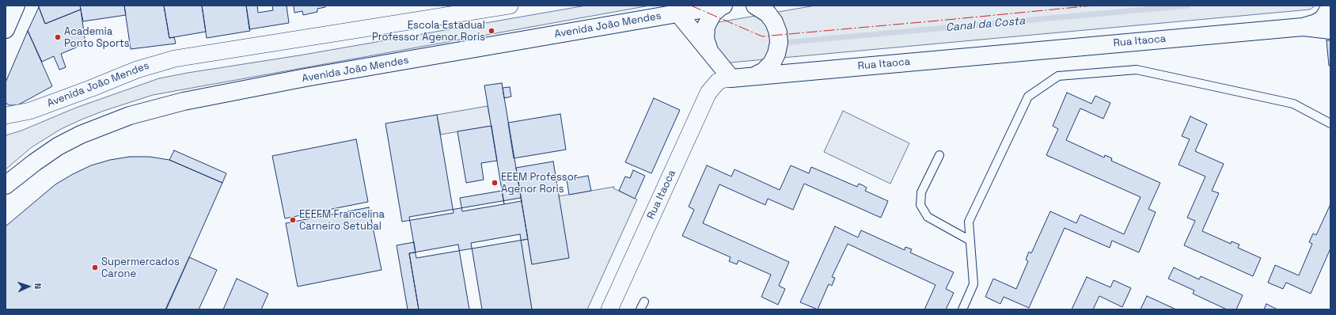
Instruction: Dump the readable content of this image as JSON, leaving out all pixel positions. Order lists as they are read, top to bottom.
{
  "streets": {
    "main road": ["Avenida João Mendes", "Rua Itaoca"]
  },
  "water": ["Canal da Costa"],
  "places": [
    "Escola Estadual Professor Agenor Roris",
    "Academia Ponto Sports",
    "EEEM Professor Agenor Roris",
    "EEEFM Francelina Carneiro Setubal",
    "Supermercados Carone"
  ],
  "north": "right"
}
